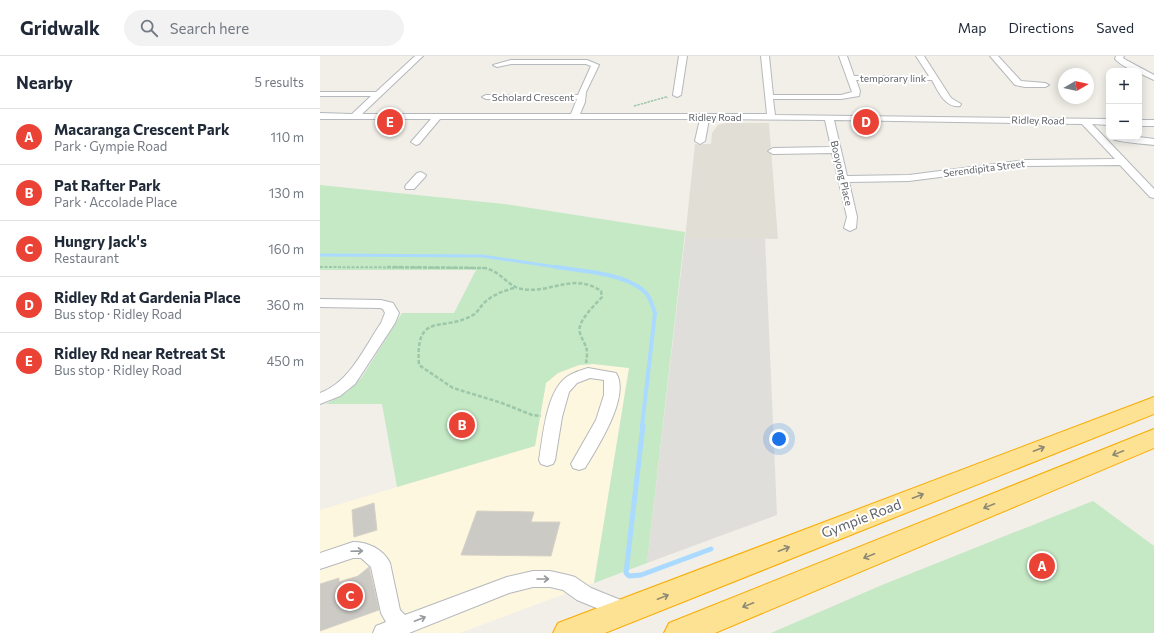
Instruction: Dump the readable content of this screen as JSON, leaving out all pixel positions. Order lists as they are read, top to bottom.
{
  "streets": {
    "highway": ["Gympie Road"],
    "street": [
      "temporary link",
      "Scholard Crescent",
      "Ridley Road",
      "Serendipita Street",
      "Booyong Place"
    ]
  },
  "crossings": [
    ["Ridley Road", "Booyong Place"],
    ["Serendipita Street", "Booyong Place"]
  ],
  "north": "right",
  "page": {
    "header": "Gridwalk",
    "search": "Search here",
    "nav": ["Map", "Directions", "Saved"],
    "heading": ["Nearby", "5 results"],
    "map_buttons": ["+", "−"],
    "pins": [
      "D",
      "E",
      "B",
      "A",
      "C"
    ],
    "list": [
      {
        "mark": "A",
        "name": "Macaranga Crescent Park",
        "note": "Park · Gympie Road",
        "value": "110 m"
      },
      {
        "mark": "B",
        "name": "Pat Rafter Park",
        "note": "Park · Accolade Place",
        "value": "130 m"
      },
      {
        "mark": "C",
        "name": "Hungry Jack's",
        "note": "Restaurant",
        "value": "160 m"
      },
      {
        "mark": "D",
        "name": "Ridley Rd at Gardenia Place",
        "note": "Bus stop · Ridley Road",
        "value": "360 m"
      },
      {
        "mark": "E",
        "name": "Ridley Rd near Retreat St",
        "note": "Bus stop · Ridley Road",
        "value": "450 m"
      }
    ]
  }
}
